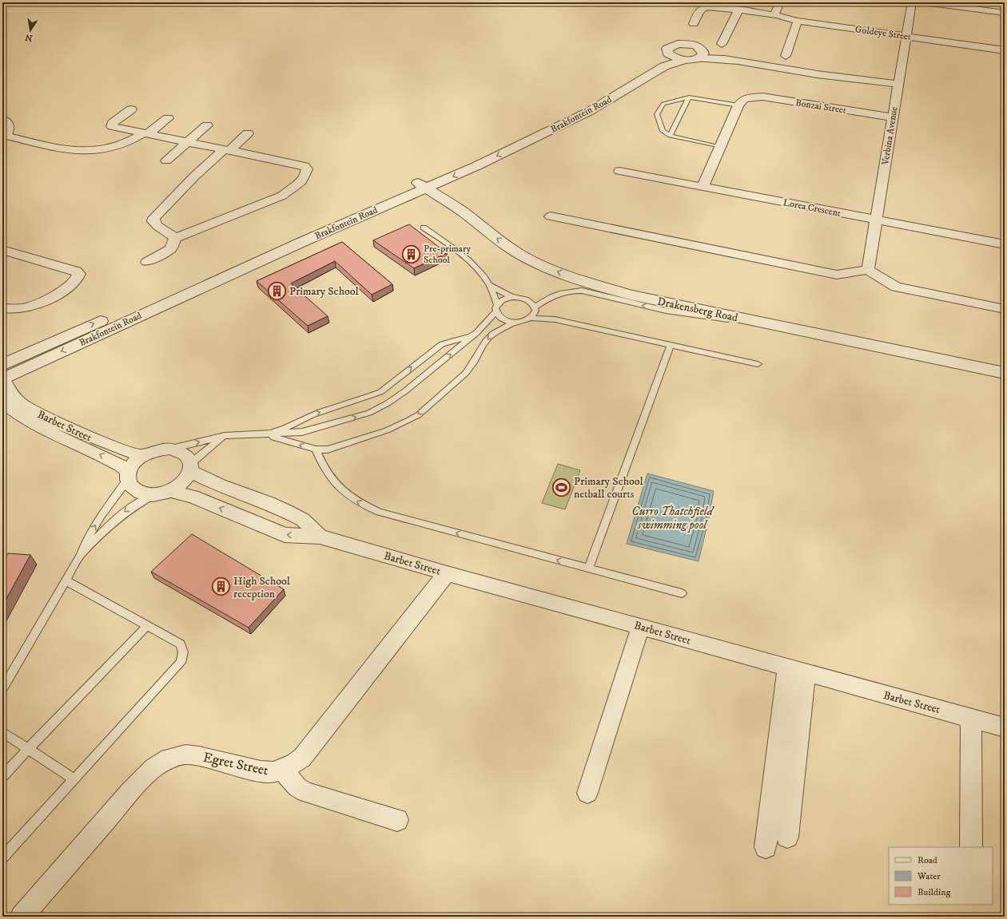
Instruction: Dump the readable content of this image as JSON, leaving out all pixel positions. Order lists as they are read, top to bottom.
{
  "streets": {
    "street": [
      "Goldeye Street",
      "Bonzai Street",
      "Brakfontein Road",
      "Verbina Avenue",
      "Lorea Crescent",
      "Drakensberg Road",
      "Barbet Street",
      "Egret Street"
    ]
  },
  "crossings": [
    ["Goldeye Street", "Verbina Avenue"],
    ["Bonzai Street", "Verbina Avenue"],
    ["Brakfontein Road", "Drakensberg Road"],
    ["Brakfontein Road", "Barbet Street"],
    ["Verbina Avenue", "Lorea Crescent"],
    ["Barbet Street", "Egret Street"]
  ],
  "water": ["Curro Thatchfield swimming pool"],
  "places": {
    "building": ["Pre-primary School", "Primary School", "High School reception"],
    "sports": ["Primary School netball courts"]
  },
  "legend": ["Road", "Water", "Building"],
  "north": "bottom"
}
